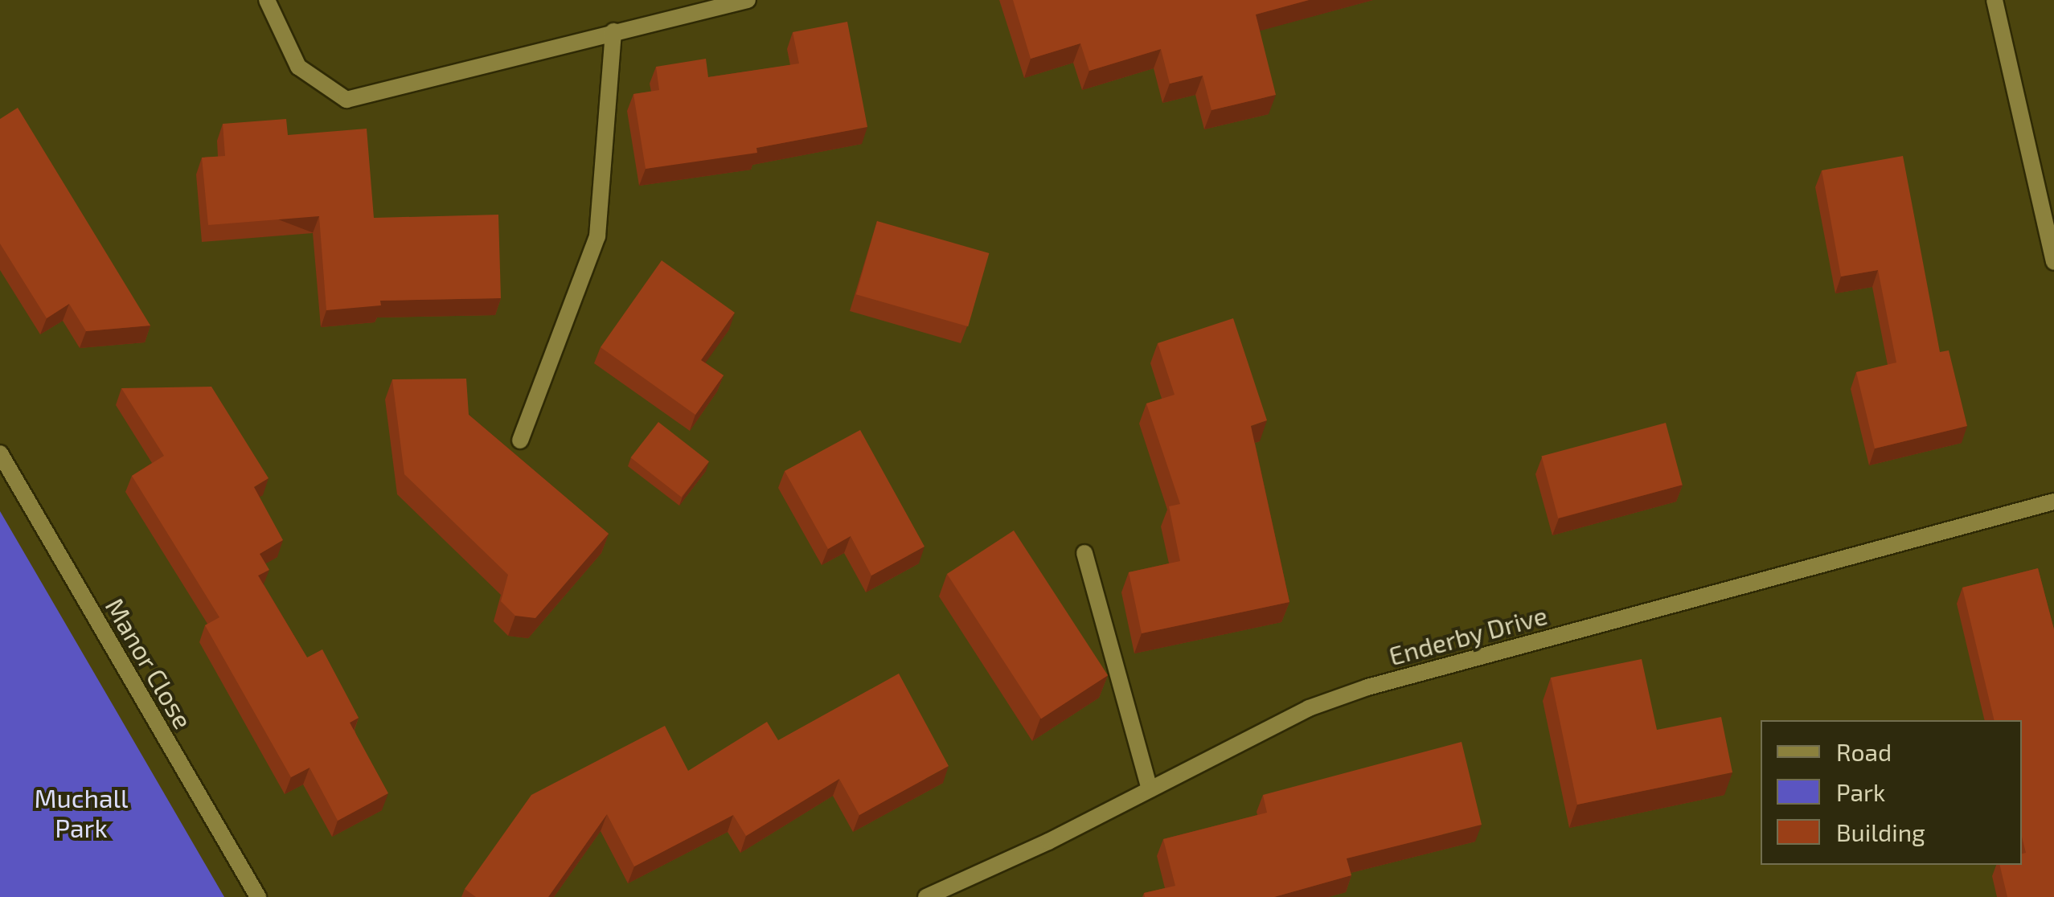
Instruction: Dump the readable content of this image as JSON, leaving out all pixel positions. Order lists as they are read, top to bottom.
{
  "streets": {
    "street": ["Enderby Drive", "Manor Close"]
  },
  "parks": ["Muchall Park"],
  "legend": ["Road", "Park", "Building"]
}
